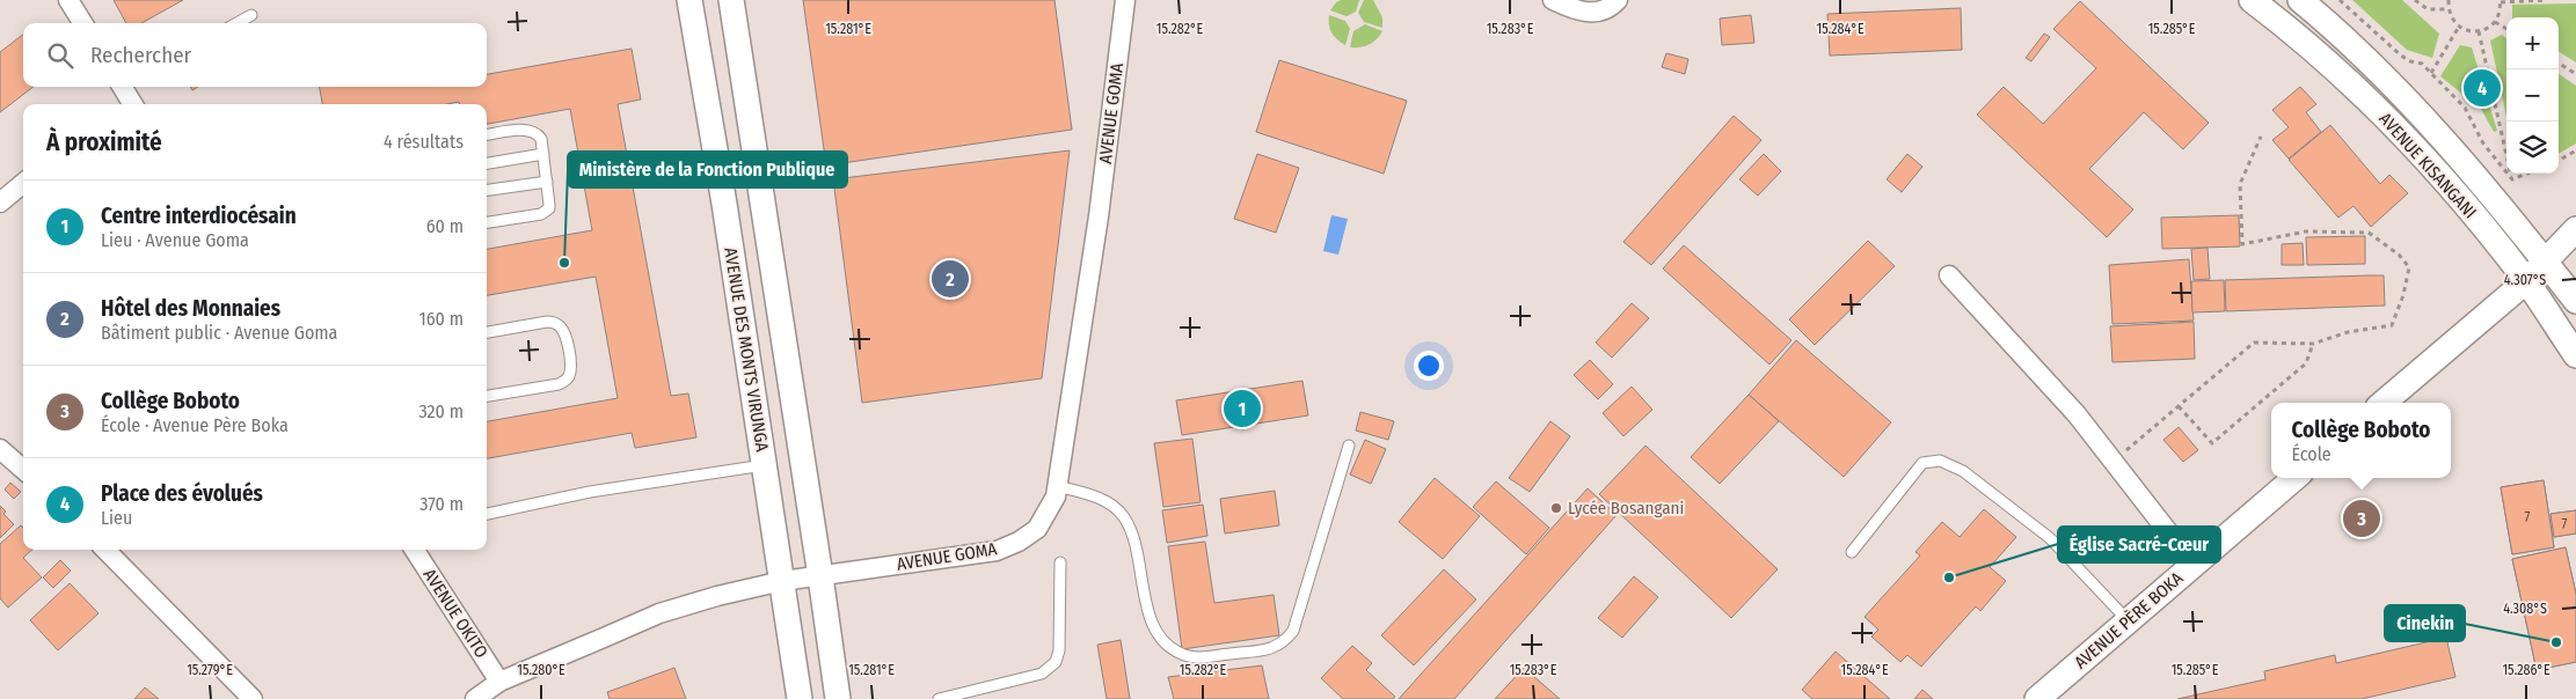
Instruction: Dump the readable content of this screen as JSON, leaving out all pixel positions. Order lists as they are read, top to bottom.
{
  "streets": {
    "street": [
      "AVENUE GOMA",
      "AVENUE KISANGANI",
      "AVENUE DES MONTS VIRUNGA",
      "AVENUE OKITO",
      "AVENUE PÈRE BOKA"
    ]
  },
  "crossings": [
    ["AVENUE GOMA", "AVENUE DES MONTS VIRUNGA"],
    ["AVENUE GOMA", "AVENUE OKITO"]
  ],
  "places": [
    "Ministère de la Fonction Publique",
    "Lycée Bosangani",
    "Église Sacré-Cœur",
    "Cinekin"
  ],
  "house_numbers": ["7", "7"],
  "page": {
    "map_buttons": ["+", "−"],
    "search": "Rechercher",
    "pins": [
      "4",
      "2",
      "1",
      "3"
    ],
    "heading": ["À proximité", "4 résultats"],
    "list": [
      {
        "mark": "1",
        "name": "Centre interdiocésain",
        "note": "Lieu · Avenue Goma",
        "value": "60 m"
      },
      {
        "mark": "2",
        "name": "Hôtel des Monnaies",
        "note": "Bâtiment public · Avenue Goma",
        "value": "160 m"
      },
      {
        "mark": "3",
        "name": "Collège Boboto",
        "note": "École · Avenue Père Boka",
        "value": "320 m"
      },
      {
        "mark": "4",
        "name": "Place des évolués",
        "note": "Lieu",
        "value": "370 m"
      }
    ],
    "popup": ["Collège Boboto", "École"]
  },
  "coordinates": [
    "15.281°E",
    "15.282°E",
    "15.283°E",
    "15.284°E",
    "15.285°E",
    "4.307°S",
    "4.308°S",
    "15.279°E",
    "15.280°E",
    "15.286°E"
  ]
}
